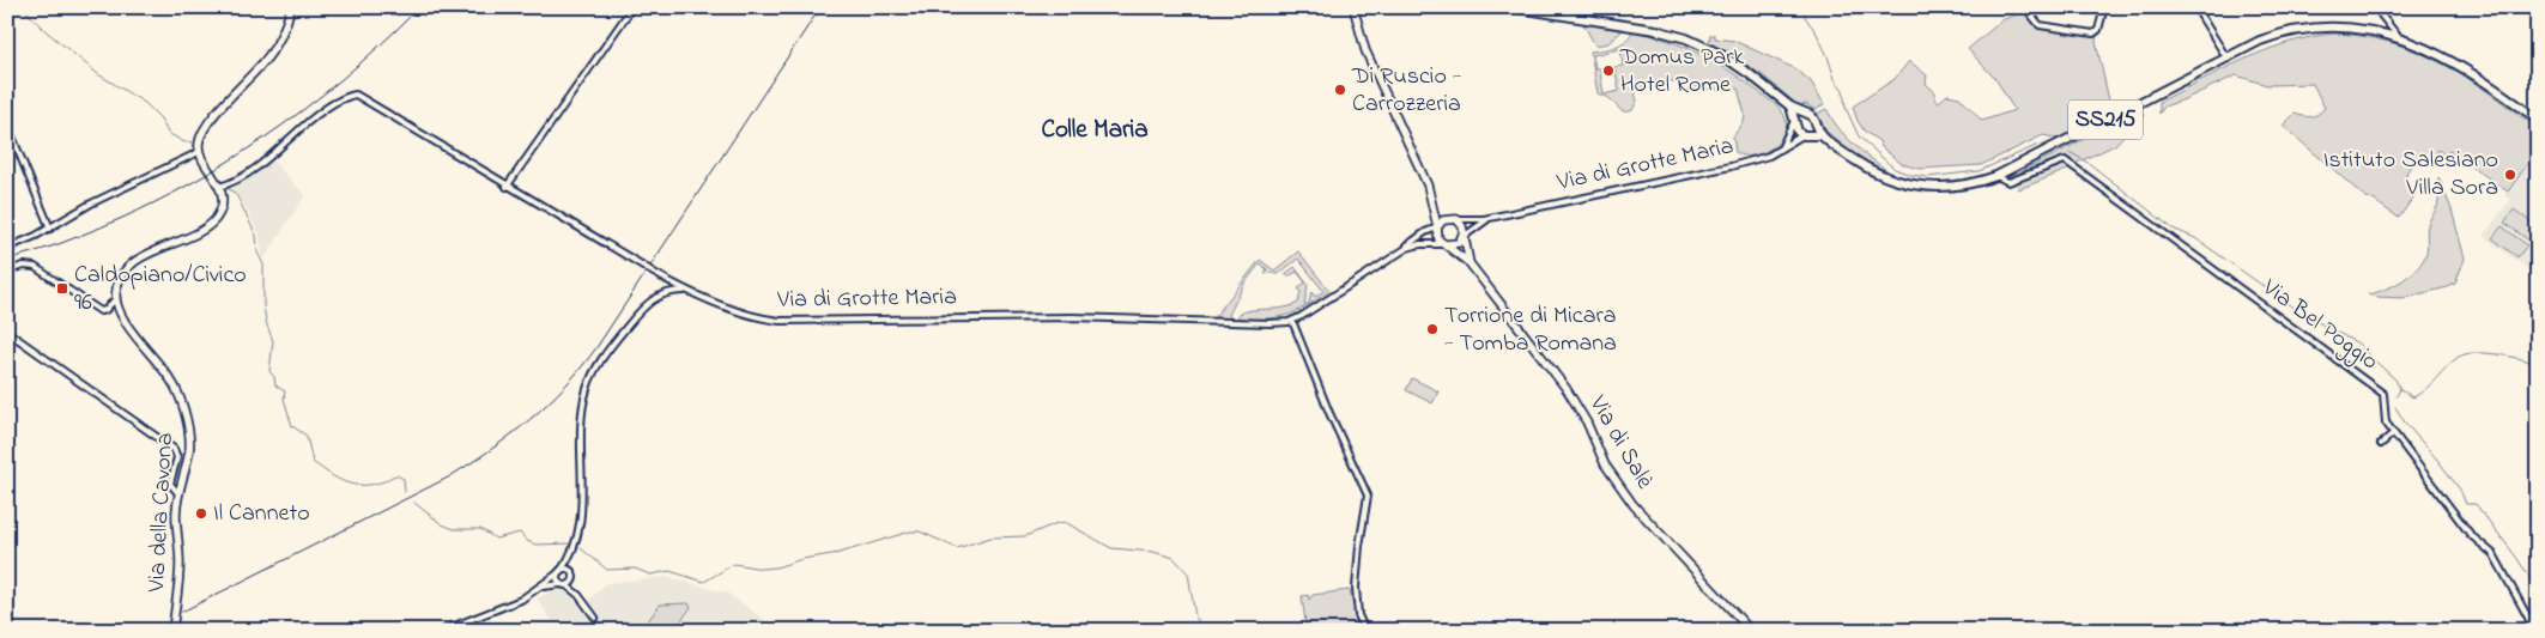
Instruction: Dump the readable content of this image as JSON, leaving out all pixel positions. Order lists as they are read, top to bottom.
{
  "streets": {
    "main road": ["SS215", "Via di Salè", "Via della Cavona"],
    "street": ["Via di Grotte Maria", "Via Bel Poggio"]
  },
  "crossings": [
    ["SS215", "Via Bel Poggio"],
    ["Via di Grotte Maria", "Via di Salè"]
  ],
  "districts": ["Colle Maria"],
  "places": {
    "other": [
      "Domus Park Hotel Rome",
      "Di Ruscio - Carrozzeria",
      "Istituto Salesiano Villa Sora",
      "Torrione di Micara - Tomba Romana",
      "Il Canneto"
    ],
    "transit": ["Caldopiano/Civico 96"]
  }
}
